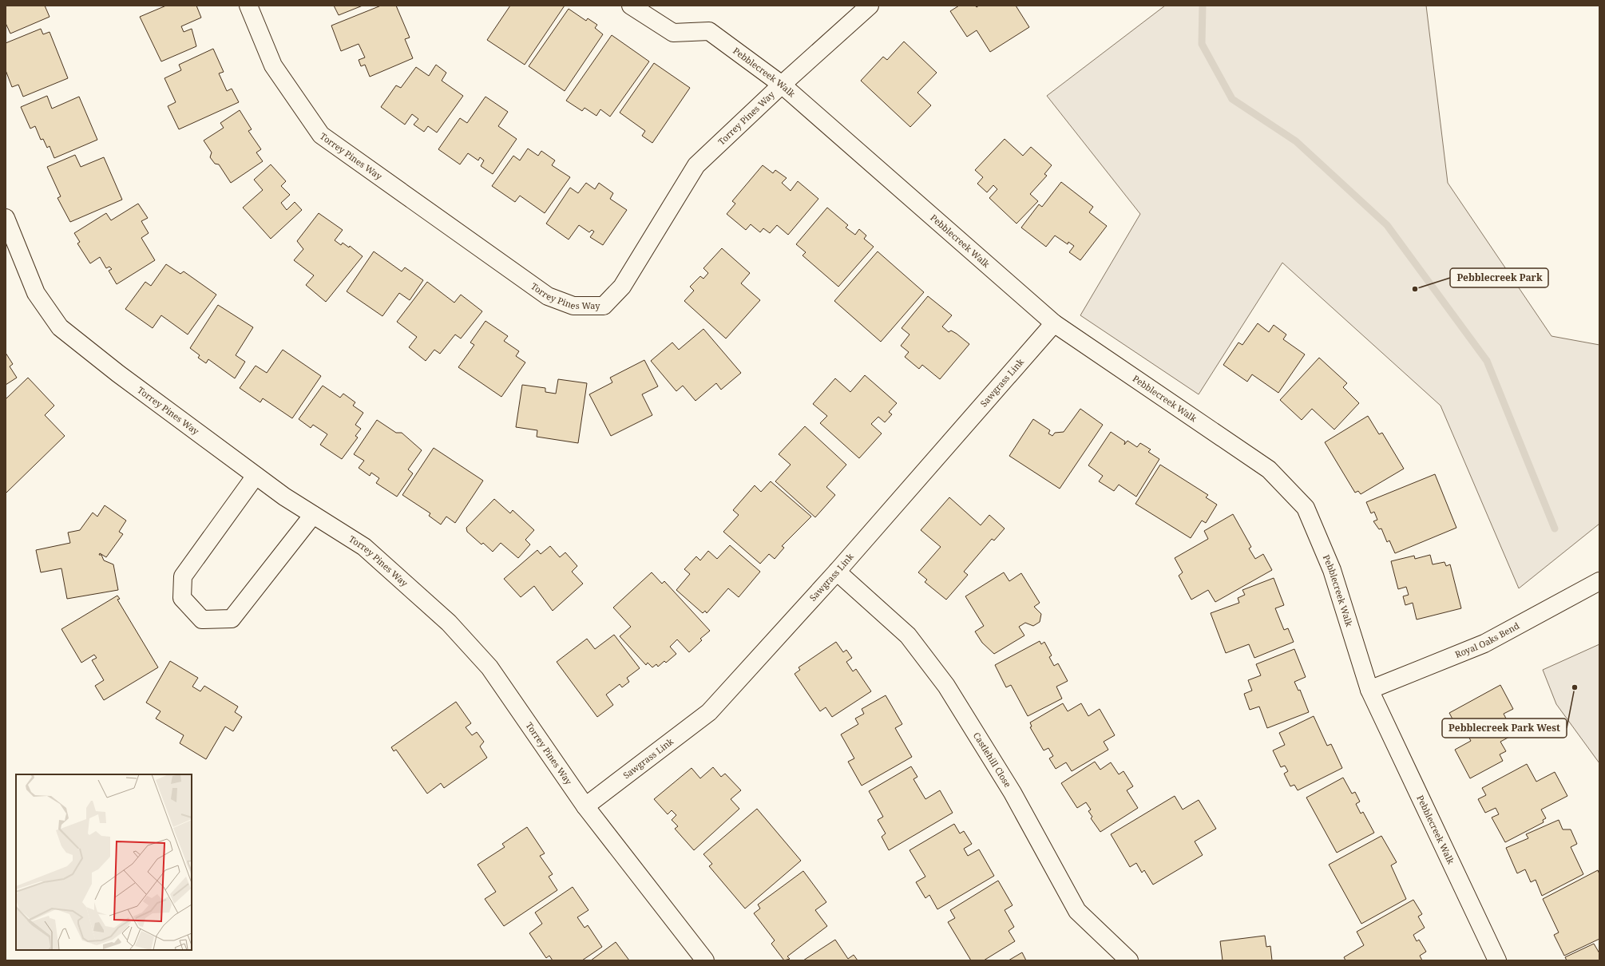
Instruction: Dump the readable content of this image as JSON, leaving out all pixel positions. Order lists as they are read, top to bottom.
{
  "streets": {
    "street": [
      "Pebblecreek Walk",
      "Torrey Pines Way",
      "Sawgrass Link",
      "Royal Oaks Bend",
      "Castlehill Close"
    ]
  },
  "crossings": [
    ["Pebblecreek Walk", "Torrey Pines Way"],
    ["Pebblecreek Walk", "Sawgrass Link"],
    ["Pebblecreek Walk", "Royal Oaks Bend"],
    ["Torrey Pines Way", "Sawgrass Link"],
    ["Sawgrass Link", "Castlehill Close"]
  ],
  "places": ["Pebblecreek Park", "Pebblecreek Park West"]
}
